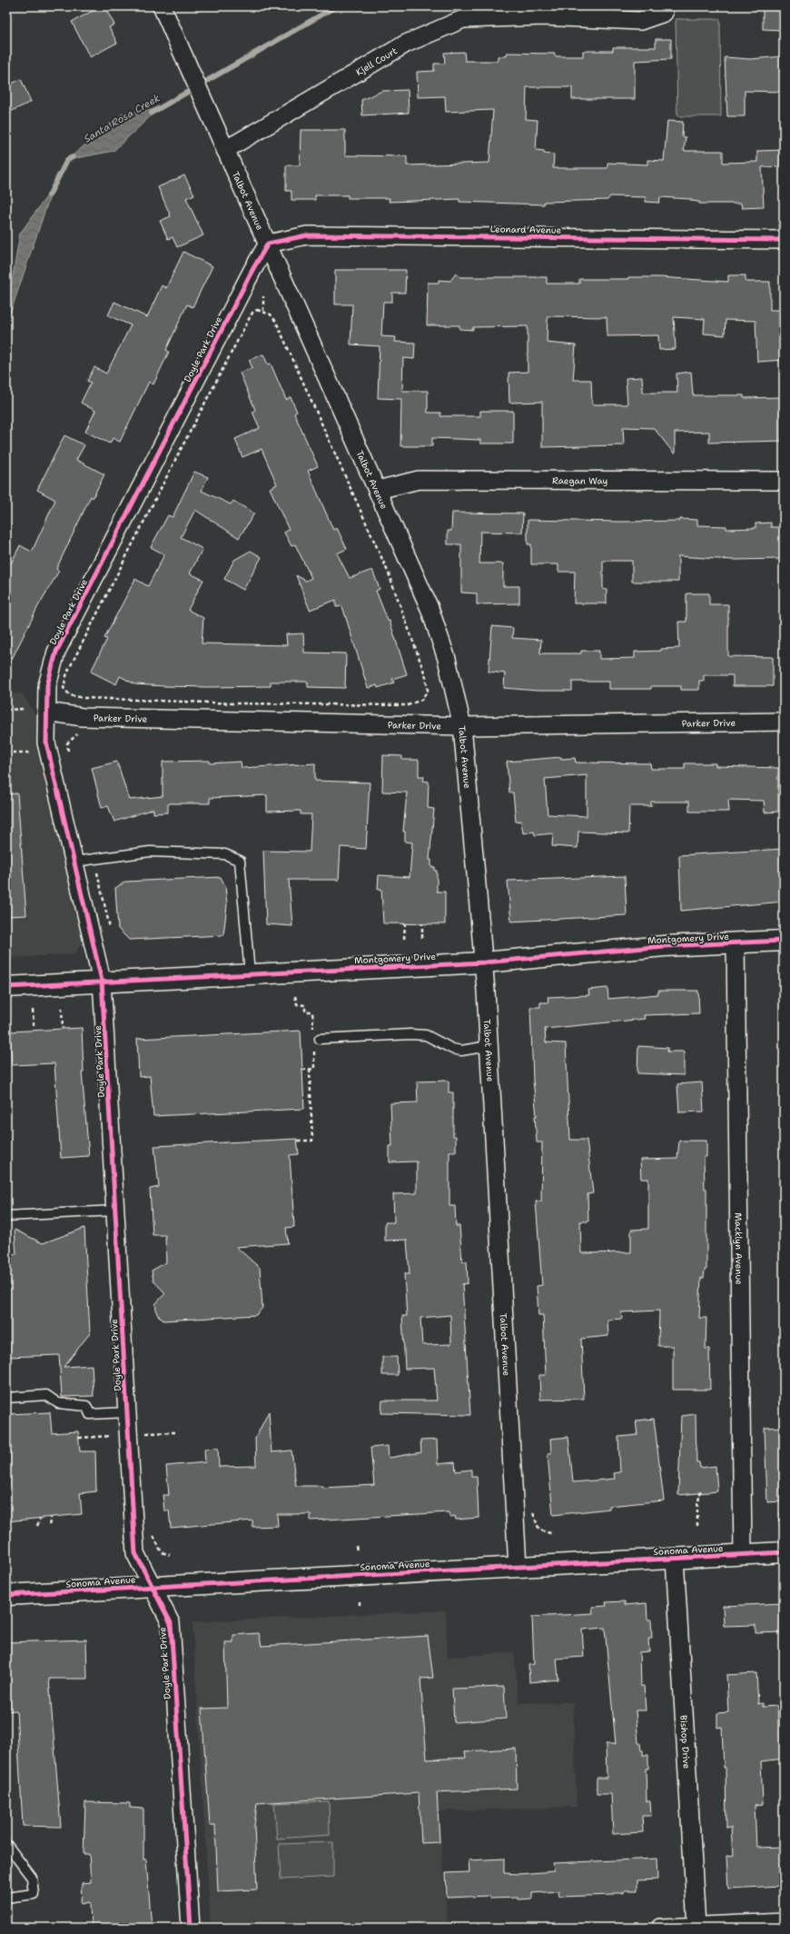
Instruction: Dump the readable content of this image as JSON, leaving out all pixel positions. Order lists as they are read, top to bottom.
{
  "streets": {
    "main road": ["Montgomery Drive", "Sonoma Avenue"],
    "street": [
      "Kjell Court",
      "Talbot Avenue",
      "Leonard Avenue",
      "Doyle Park Drive",
      "Raegan Way",
      "Parker Drive",
      "Macklyn Avenue",
      "Bishop Drive"
    ]
  },
  "crossings": [
    ["Kjell Court", "Talbot Avenue"],
    ["Talbot Avenue", "Leonard Avenue"],
    ["Talbot Avenue", "Doyle Park Drive"],
    ["Talbot Avenue", "Raegan Way"],
    ["Talbot Avenue", "Parker Drive"],
    ["Talbot Avenue", "Montgomery Drive"],
    ["Talbot Avenue", "Sonoma Avenue"],
    ["Leonard Avenue", "Doyle Park Drive"],
    ["Doyle Park Drive", "Parker Drive"],
    ["Doyle Park Drive", "Montgomery Drive"],
    ["Doyle Park Drive", "Sonoma Avenue"],
    ["Montgomery Drive", "Macklyn Avenue"],
    ["Macklyn Avenue", "Sonoma Avenue"],
    ["Sonoma Avenue", "Bishop Drive"]
  ],
  "water": ["Santa Rosa Creek"]
}
